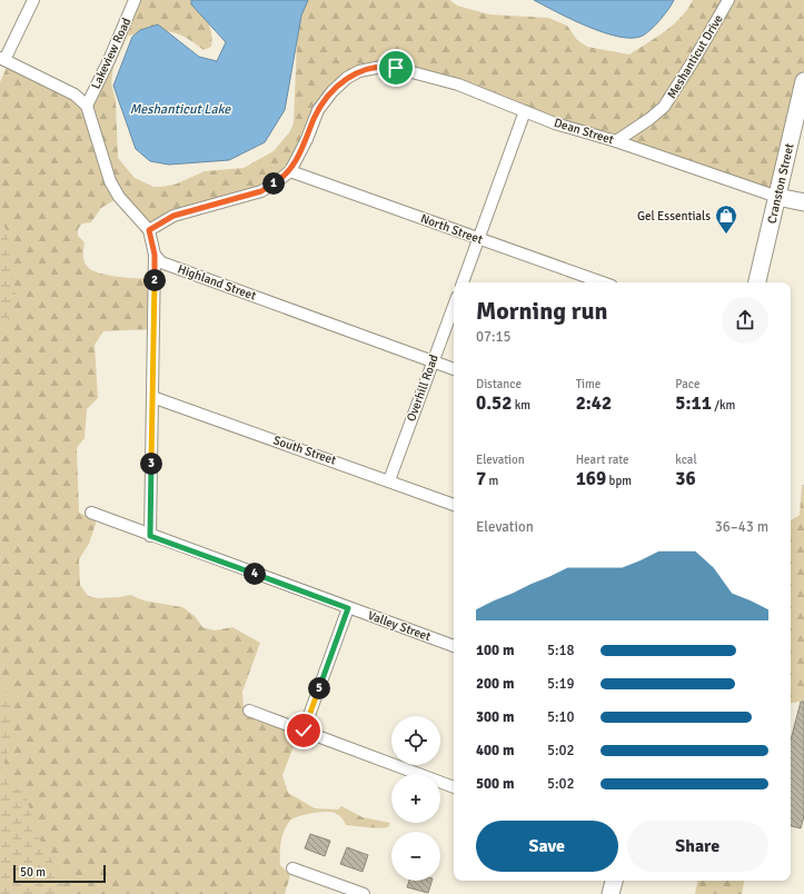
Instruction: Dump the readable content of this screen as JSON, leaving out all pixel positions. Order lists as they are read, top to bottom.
{
  "streets": {
    "street": [
      "Lakeview Road",
      "Meshanticut Drive",
      "Dean Street",
      "Cranston Street",
      "North Street",
      "Highland Street",
      "Overhill Road",
      "South Street",
      "Valley Street"
    ]
  },
  "crossings": [
    ["Meshanticut Drive", "Dean Street"],
    ["Dean Street", "Cranston Street"],
    ["Dean Street", "North Street"],
    ["Highland Street", "Overhill Road"],
    ["Overhill Road", "South Street"]
  ],
  "water": ["Meshanticut Lake"],
  "places": {
    "shop": ["Gel Essentials"]
  },
  "scale_bar": "50 m",
  "page": {
    "pins": [
      "1",
      "2",
      "3",
      "4",
      "5"
    ],
    "heading": ["Morning run", "07:15"],
    "stats": [
      ["Distance", "0.52 km"],
      ["Time", "2:42"],
      ["Pace", "5:11 /km"],
      ["Elevation", "7 m"],
      ["Heart rate", "169 bpm"],
      ["kcal", "36"]
    ],
    "chart": ["Elevation", "36–43 m"],
    "list": [
      {
        "name": "100 m",
        "note": "5:18"
      },
      {
        "name": "200 m",
        "note": "5:19"
      },
      {
        "name": "300 m",
        "note": "5:10"
      },
      {
        "name": "400 m",
        "note": "5:02"
      },
      {
        "name": "500 m",
        "note": "5:02"
      }
    ],
    "map_buttons": ["+", "−"],
    "buttons": ["Save", "Share"],
    "scale": "50 m"
  }
}
